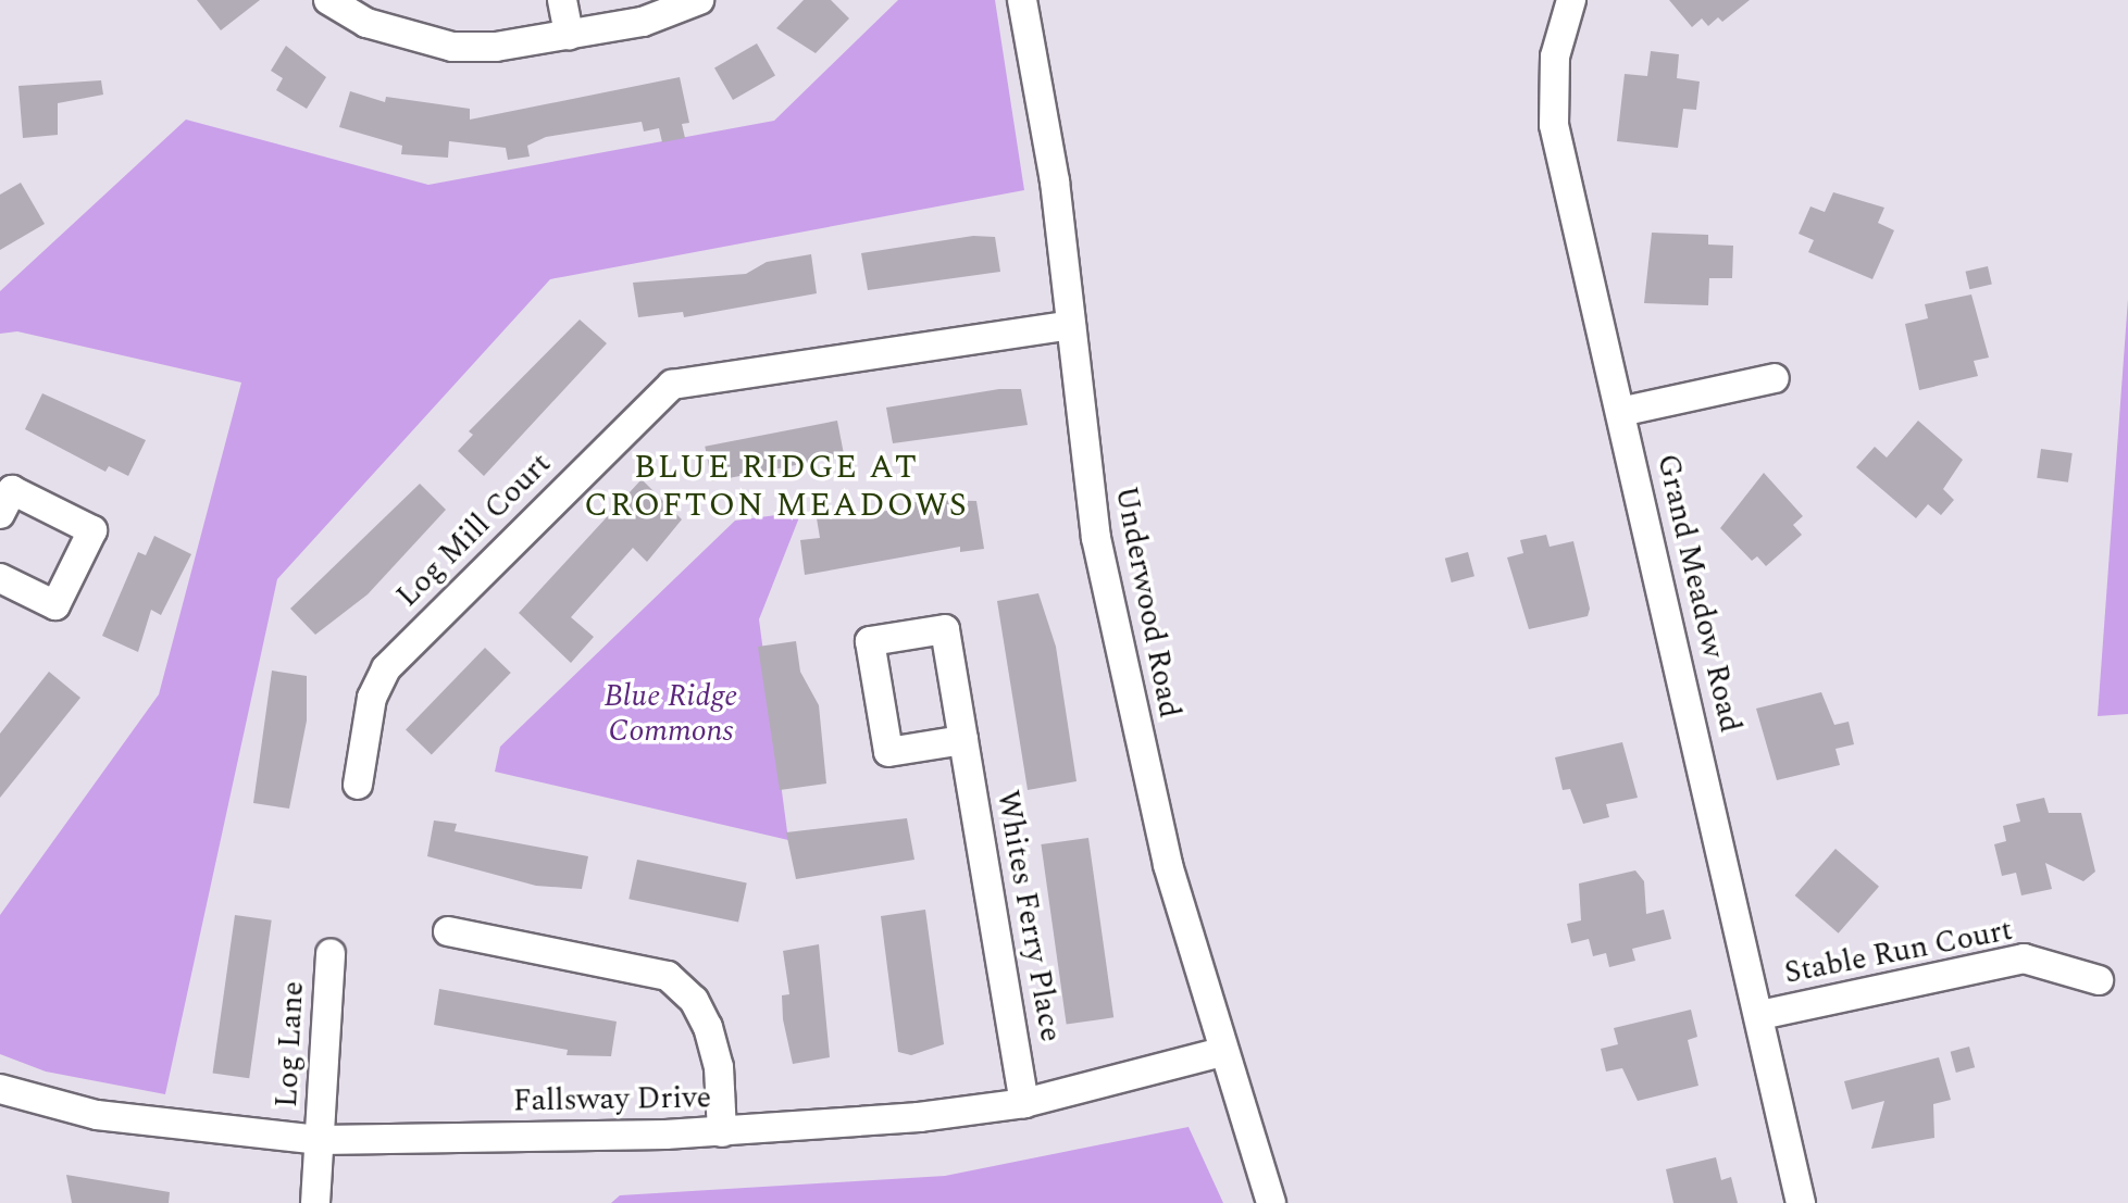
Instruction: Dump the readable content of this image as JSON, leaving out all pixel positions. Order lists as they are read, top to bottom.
{
  "streets": {
    "street": [
      "Log Mill Court",
      "Grand Meadow Road",
      "Underwood Road",
      "Whites Ferry Place",
      "Stable Run Court",
      "Log Lane",
      "Fallsway Drive"
    ]
  },
  "crossings": [
    ["Log Mill Court", "Underwood Road"],
    ["Grand Meadow Road", "Stable Run Court"],
    ["Underwood Road", "Fallsway Drive"],
    ["Whites Ferry Place", "Fallsway Drive"],
    ["Log Lane", "Fallsway Drive"]
  ],
  "districts": ["BLUE RIDGE AT CROFTON MEADOWS"],
  "parks": ["Blue Ridge Commons"]
}
